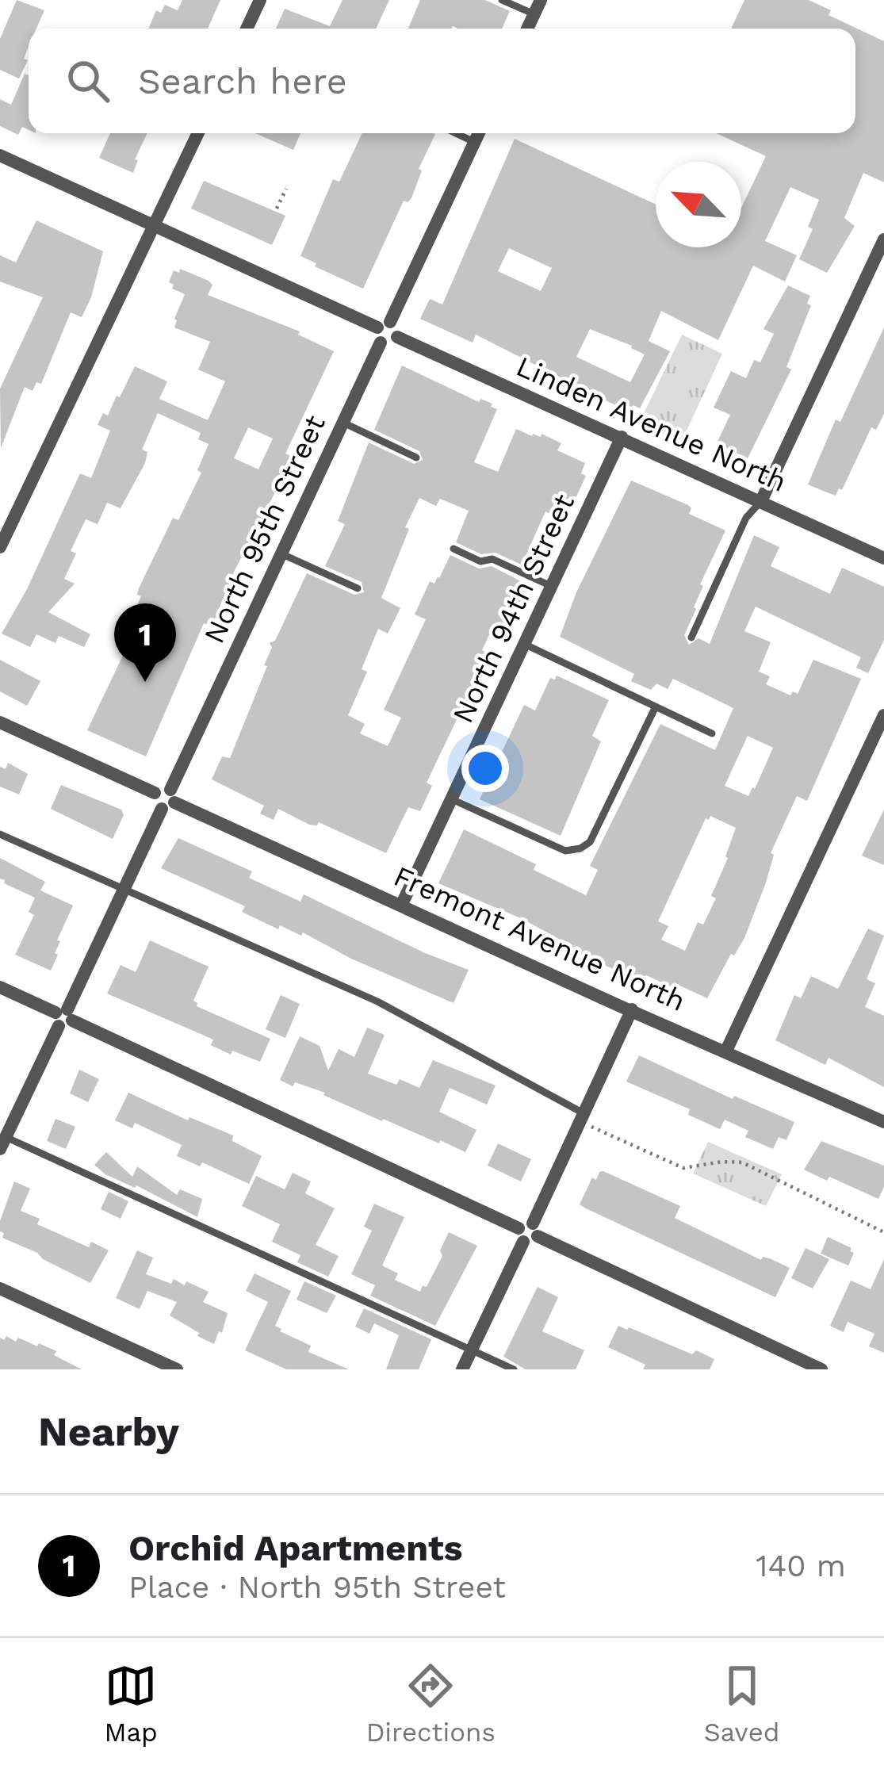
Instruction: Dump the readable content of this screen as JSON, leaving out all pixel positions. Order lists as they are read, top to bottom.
{
  "streets": {
    "street": [
      "Linden Avenue North",
      "North 95th Street",
      "North 94th Street",
      "Fremont Avenue North"
    ]
  },
  "crossings": [
    ["Linden Avenue North", "North 95th Street"],
    ["Linden Avenue North", "North 94th Street"],
    ["North 95th Street", "Fremont Avenue North"],
    ["North 94th Street", "Fremont Avenue North"]
  ],
  "north": "top left",
  "page": {
    "search": "Search here",
    "pins": "1",
    "heading": "Nearby",
    "list": [
      {
        "mark": "1",
        "name": "Orchid Apartments",
        "note": "Place · North 95th Street",
        "value": "140 m"
      }
    ],
    "nav": ["Map", "Directions", "Saved"]
  }
}
